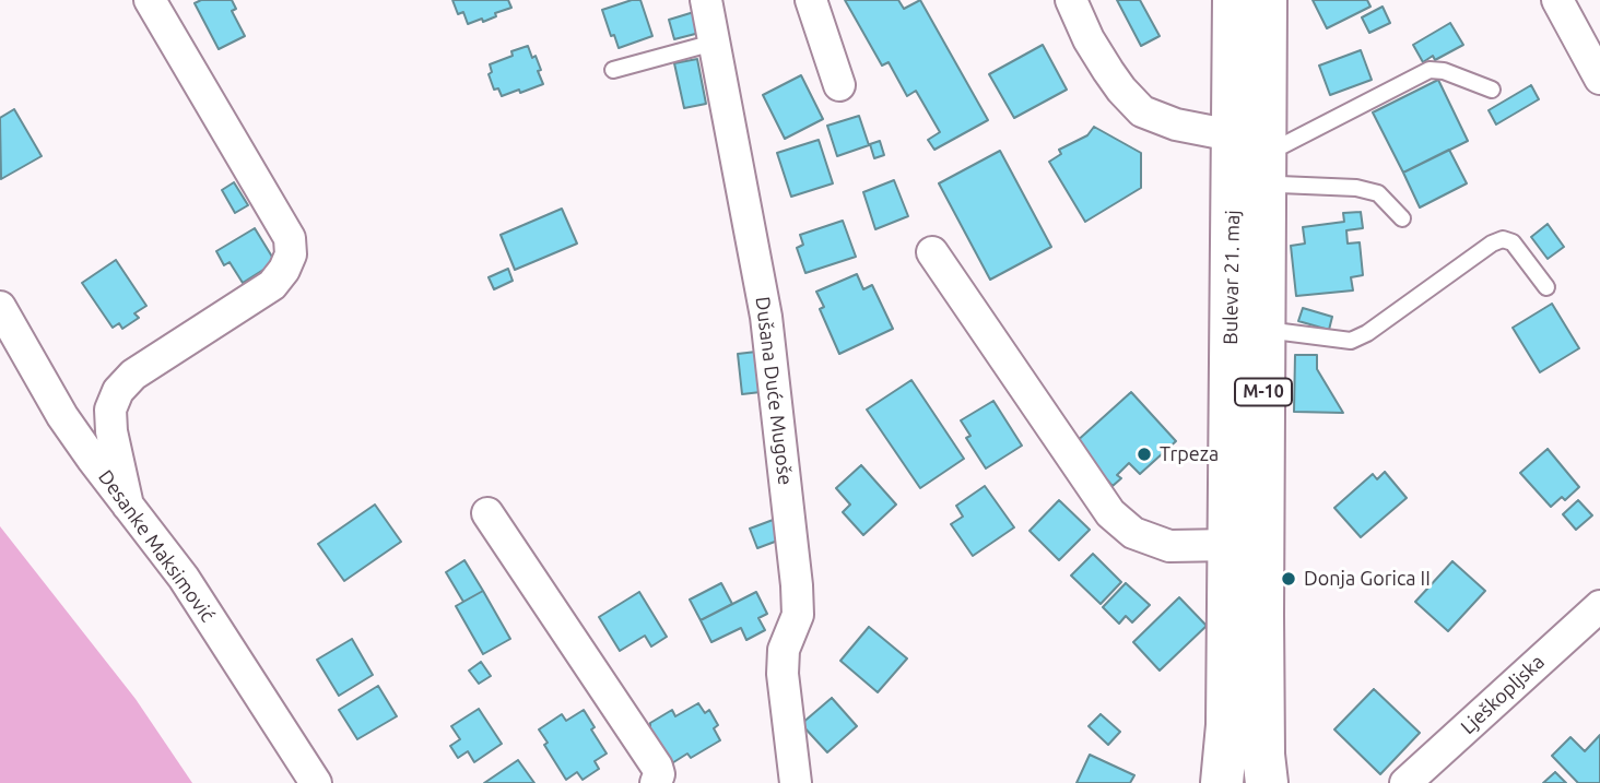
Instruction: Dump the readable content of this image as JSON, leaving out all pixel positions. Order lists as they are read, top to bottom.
{
  "streets": {
    "main road": ["Bulevar 21. maj", "M-10"],
    "street": ["Dušana Duće Mugoše", "Desanke Maksimović", "Lješkopljska"]
  },
  "places": ["Trpeza", "Donja Gorica II"]
}
